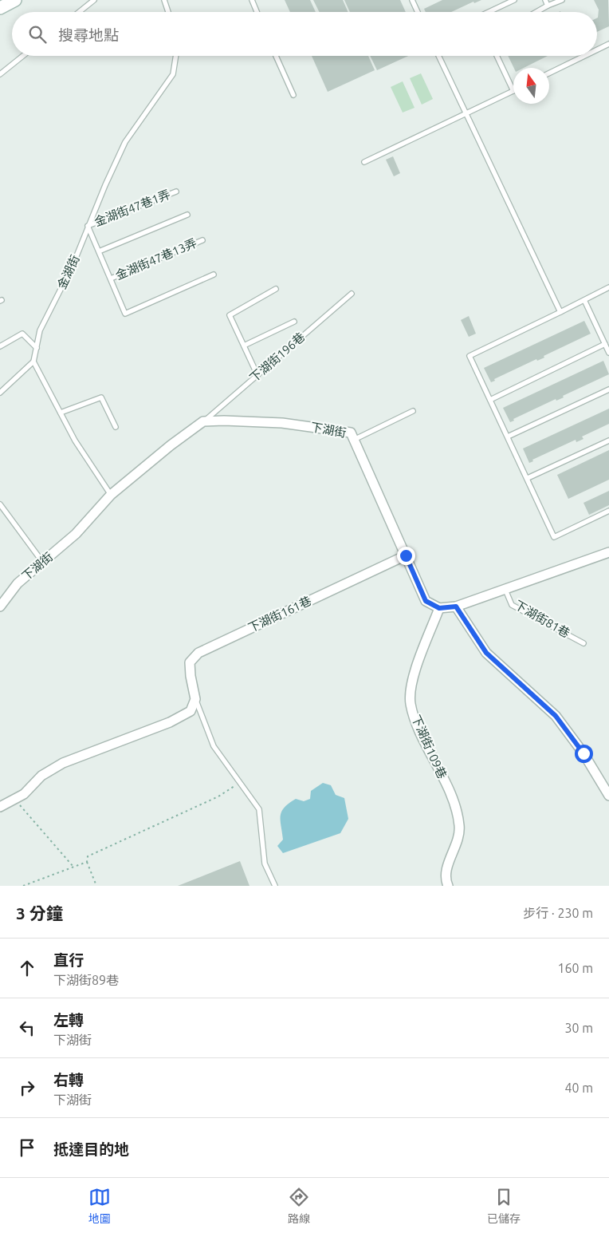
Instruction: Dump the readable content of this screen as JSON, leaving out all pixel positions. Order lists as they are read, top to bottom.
{
  "streets": {
    "street": ["下湖街", "下湖街161巷", "下湖街109巷"],
    "lane": [
      "金湖街47巷1弄",
      "金湖街47巷13弄",
      "金湖街",
      "下湖街196巷",
      "下湖街81巷"
    ]
  },
  "crossings": [
    ["金湖街47巷1弄", "金湖街"],
    ["下湖街196巷", "下湖街"],
    ["下湖街", "下湖街161巷"],
    ["下湖街", "下湖街109巷"]
  ],
  "north": "top",
  "page": {
    "search": "搜尋地點",
    "heading": ["3 分鐘", "步行 · 230 m"],
    "list": [
      ["直行", "下湖街89巷", "160 m"],
      ["左轉", "下湖街", "30 m"],
      ["右轉", "下湖街", "40 m"],
      "抵達目的地"
    ],
    "nav": ["地圖", "路線", "已儲存"]
  }
}
